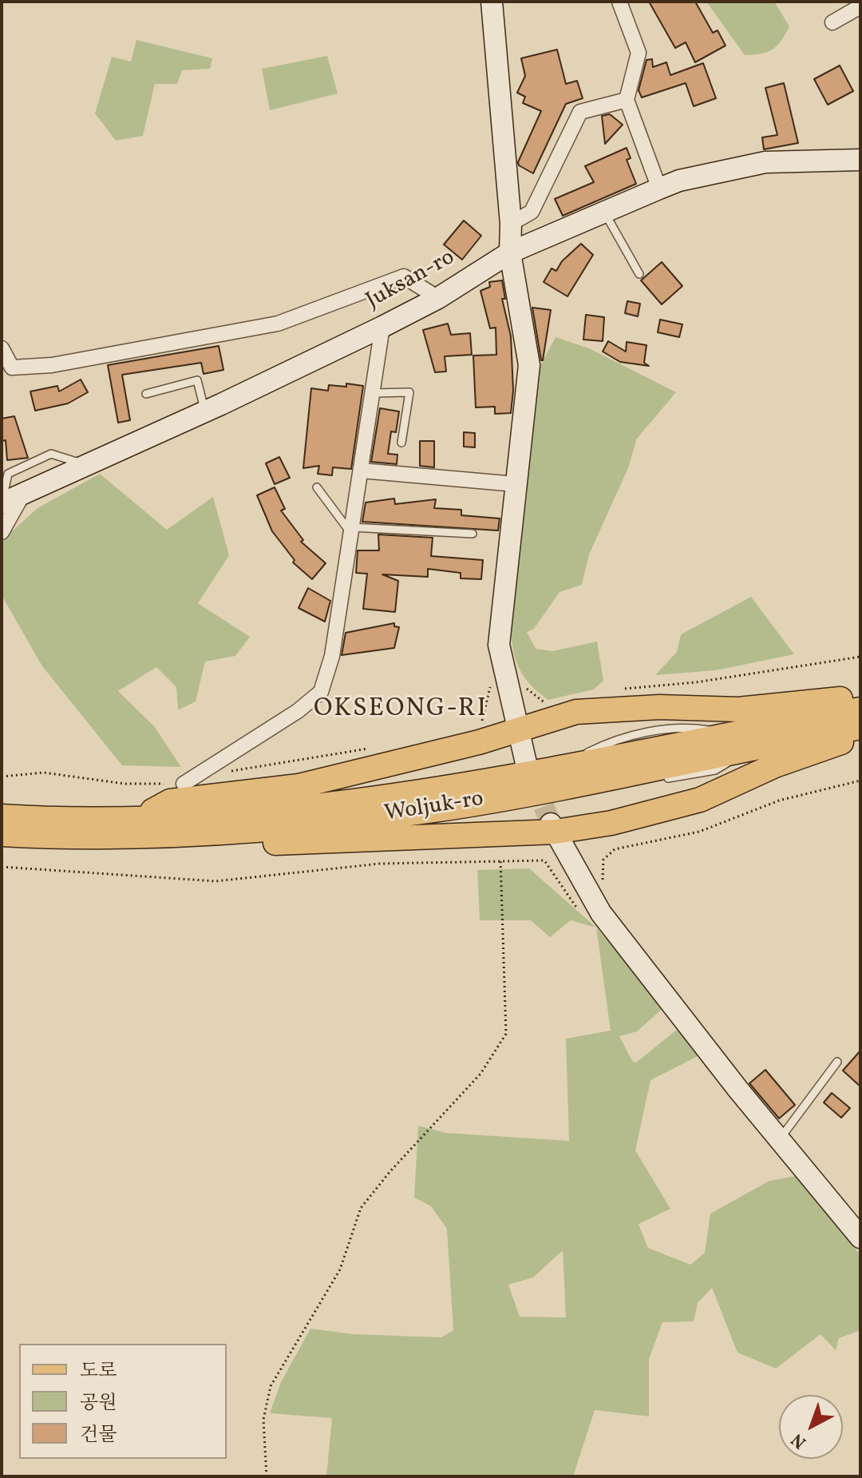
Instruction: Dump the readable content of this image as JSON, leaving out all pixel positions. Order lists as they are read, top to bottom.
{
  "streets": {
    "main road": ["Woljuk-ro"],
    "street": ["Juksan-ro"]
  },
  "districts": ["OKSEONG-RI"],
  "legend": ["도로", "공원", "건물"],
  "north": "bottom left"
}
